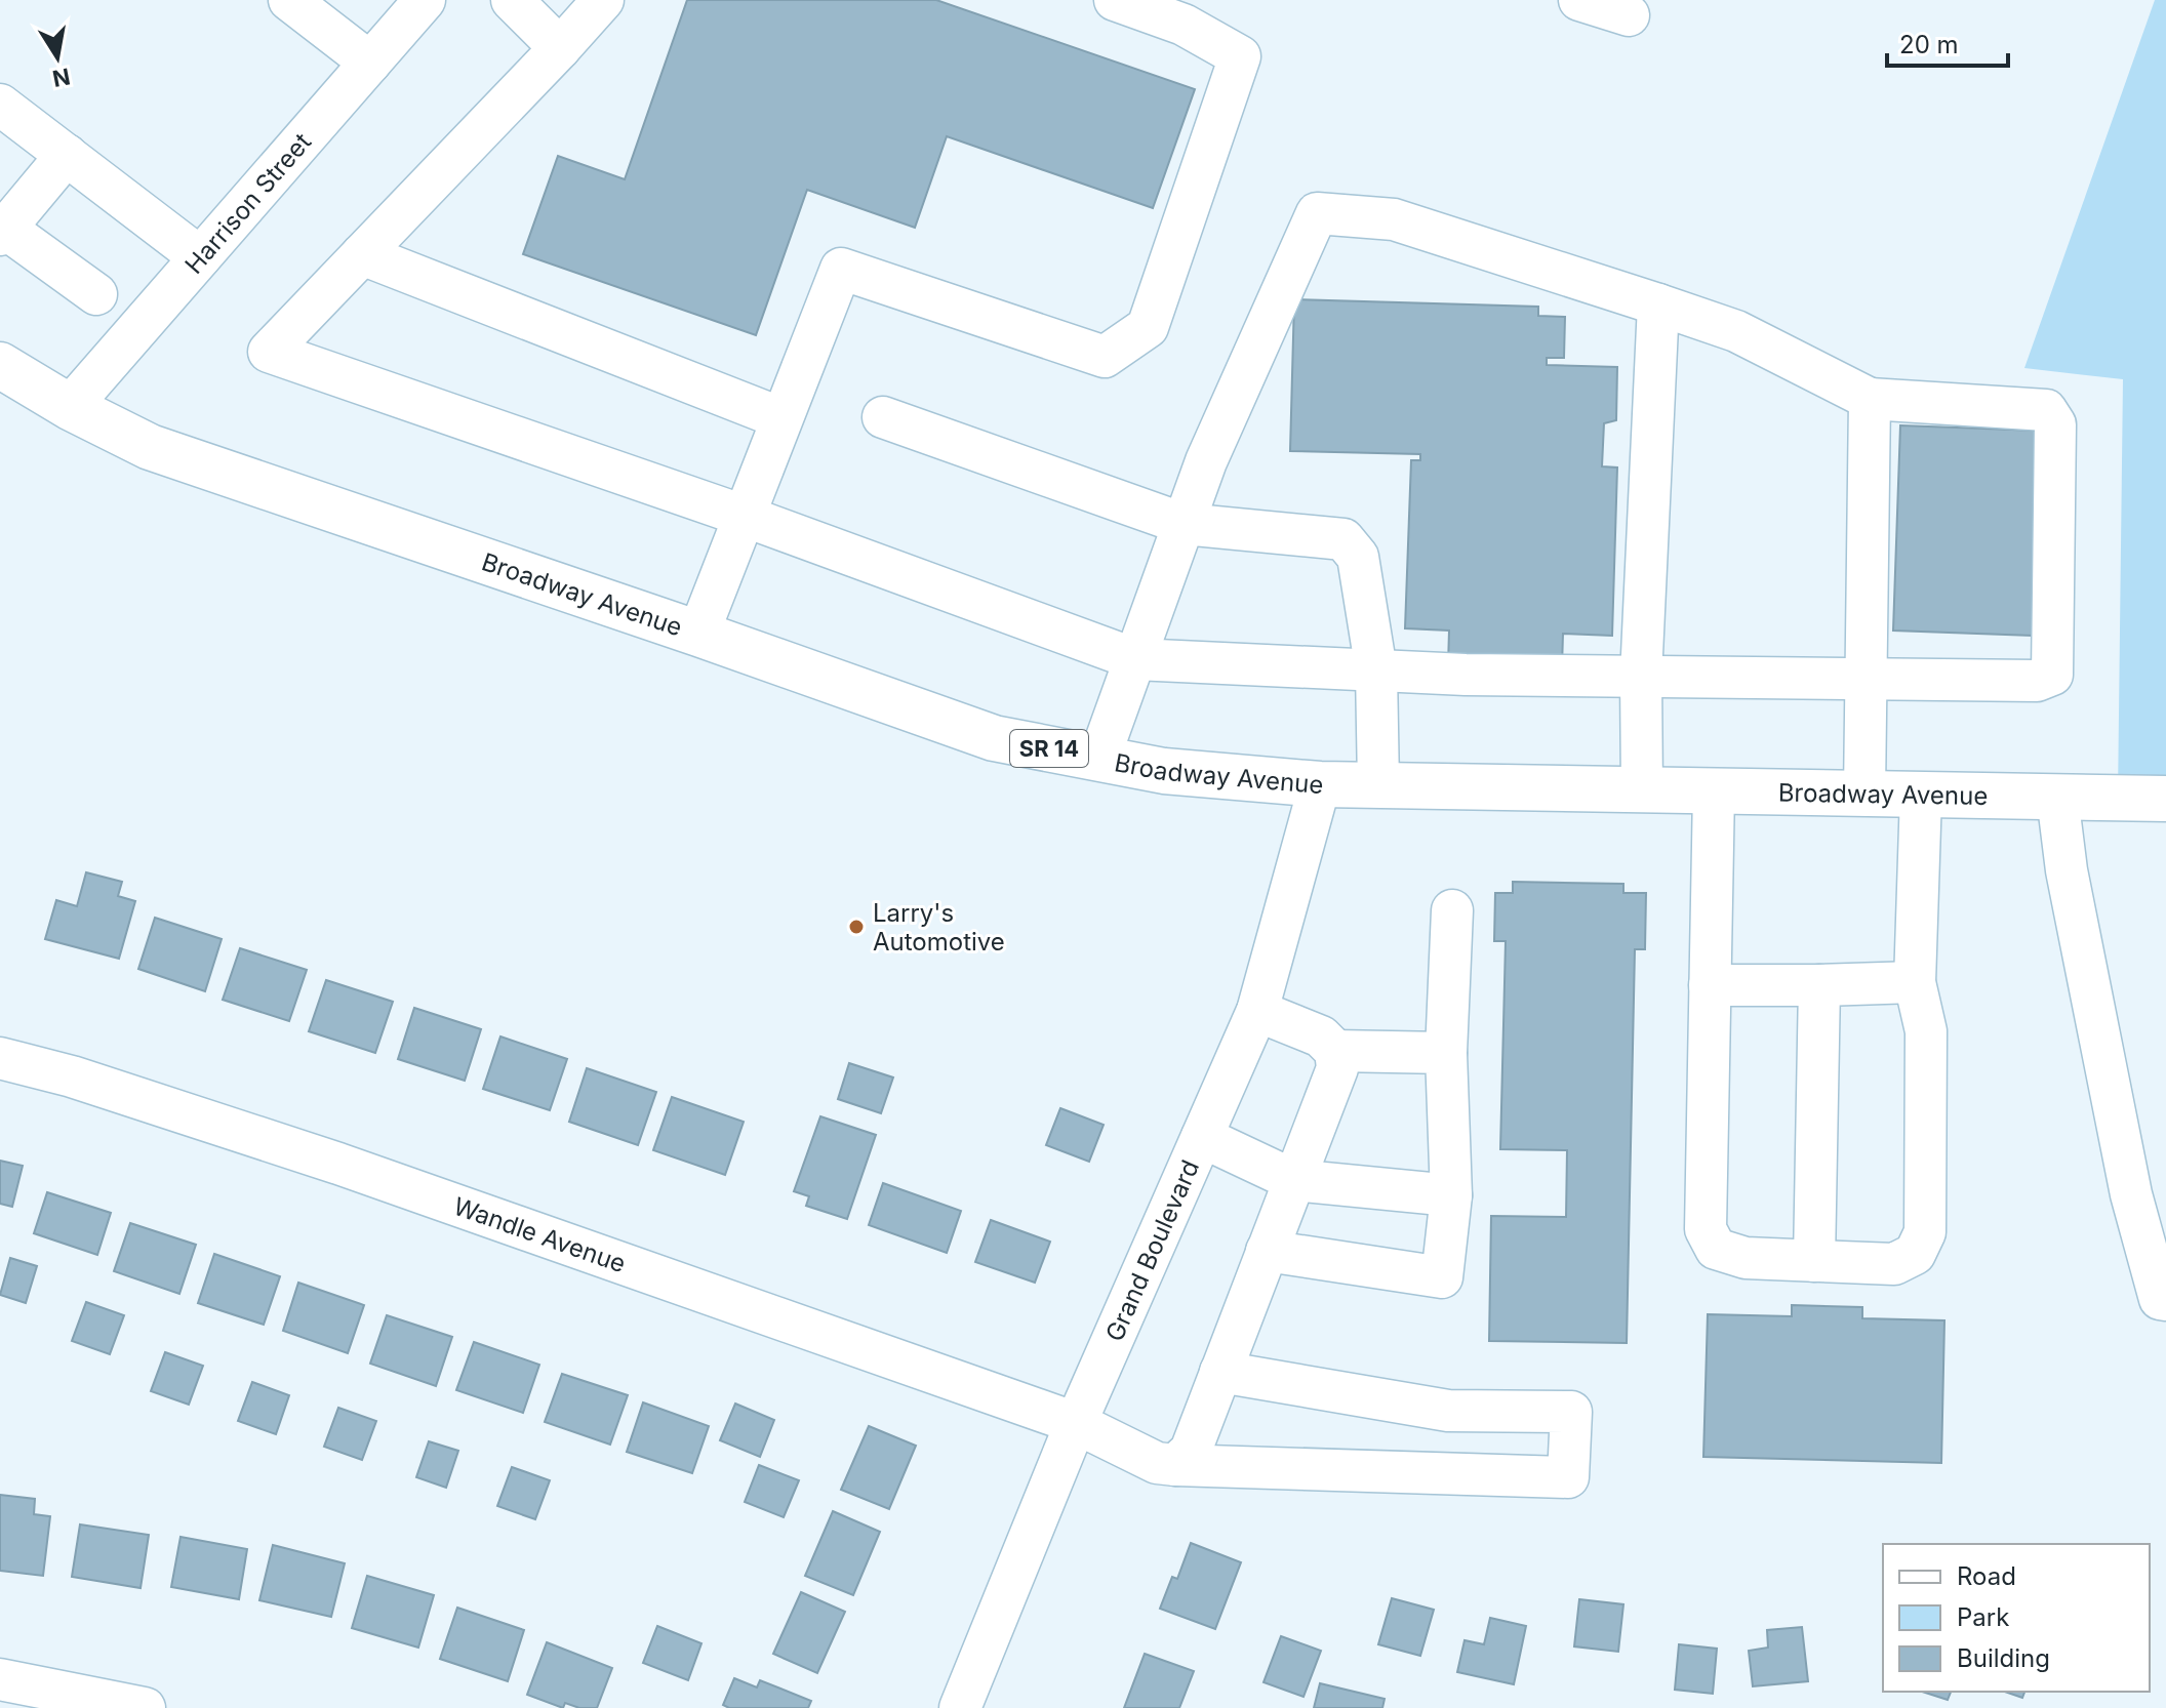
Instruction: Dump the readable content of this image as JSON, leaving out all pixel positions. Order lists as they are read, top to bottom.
{
  "streets": {
    "main road": ["Broadway Avenue", "SR 14"],
    "street": ["Harrison Street", "Wandle Avenue", "Grand Boulevard"]
  },
  "crossings": [
    ["Harrison Street", "Broadway Avenue"],
    ["Broadway Avenue", "Grand Boulevard"],
    ["Wandle Avenue", "Grand Boulevard"]
  ],
  "places": ["Larry's Automotive"],
  "legend": ["Road", "Park", "Building"],
  "scale_bar": "20 m",
  "north": "bottom"
}
